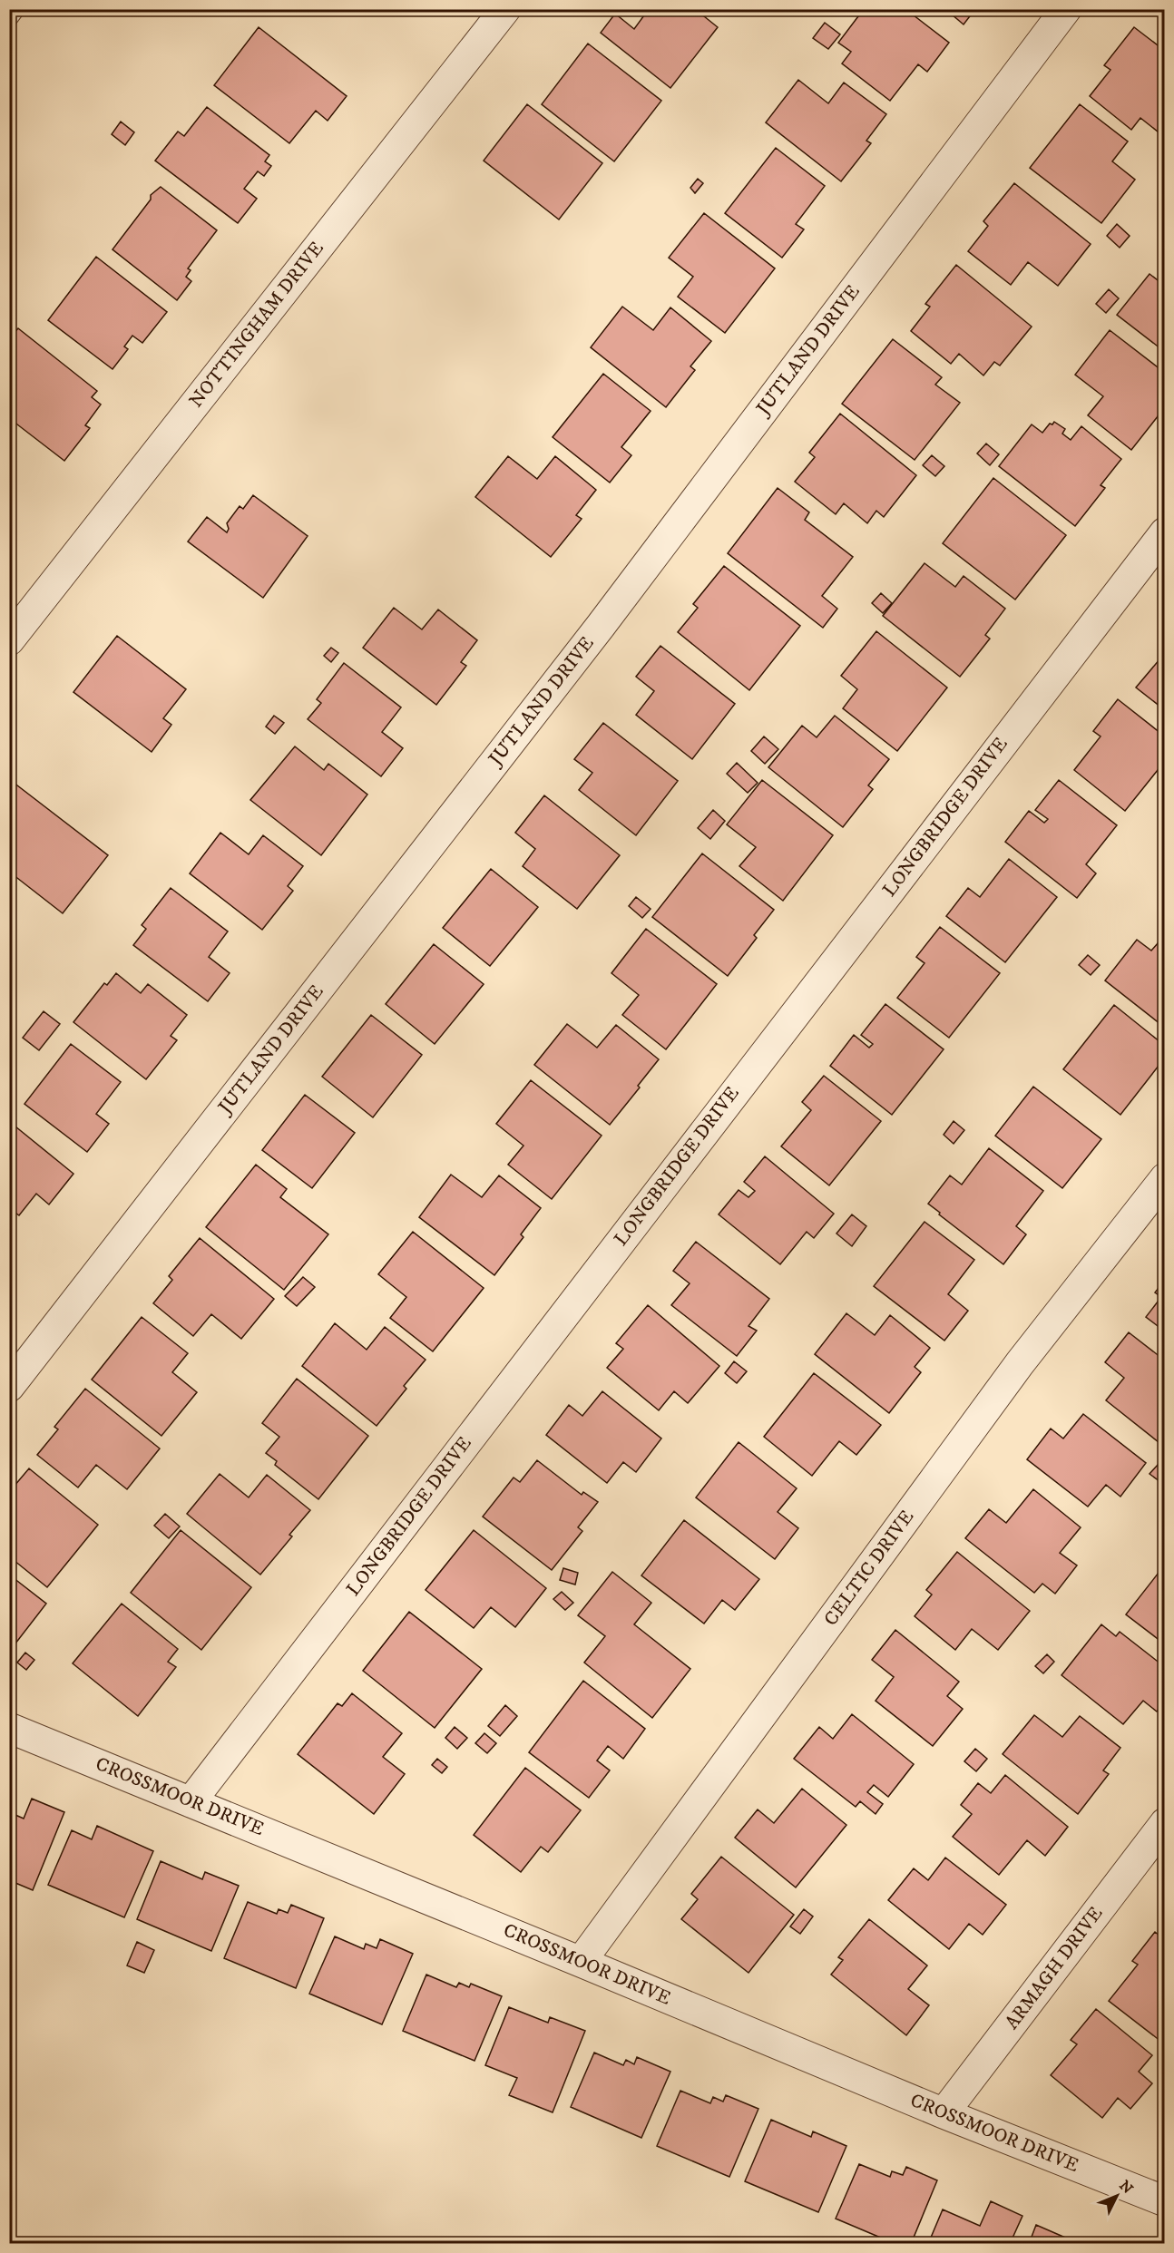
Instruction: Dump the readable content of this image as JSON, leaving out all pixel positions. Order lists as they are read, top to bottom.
{
  "streets": {
    "street": [
      "NOTTINGHAM DRIVE",
      "JUTLAND DRIVE",
      "LONGBRIDGE DRIVE",
      "CELTIC DRIVE",
      "CROSSMOOR DRIVE",
      "ARMAGH DRIVE"
    ]
  },
  "crossings": [
    ["LONGBRIDGE DRIVE", "CROSSMOOR DRIVE"],
    ["CELTIC DRIVE", "CROSSMOOR DRIVE"],
    ["CROSSMOOR DRIVE", "ARMAGH DRIVE"]
  ],
  "north": "top right"
}
